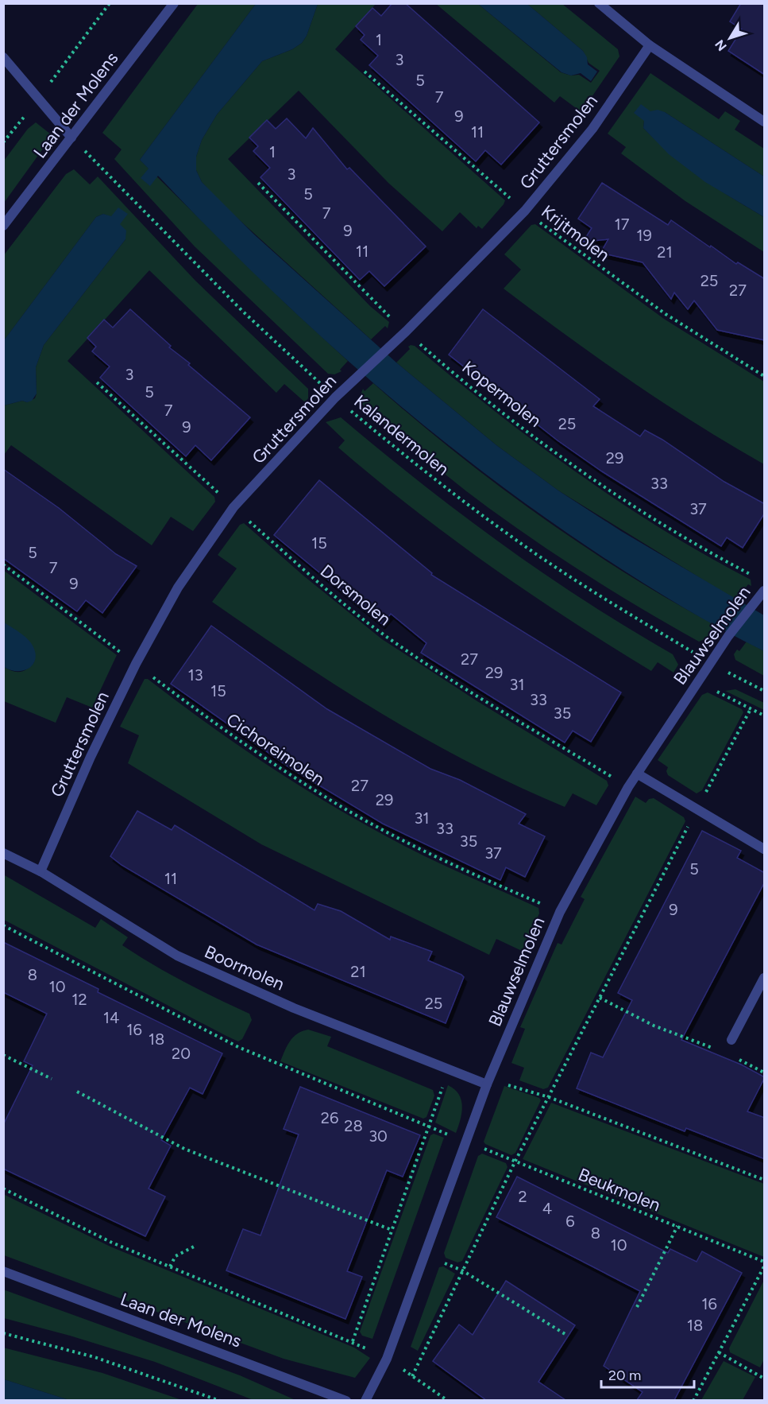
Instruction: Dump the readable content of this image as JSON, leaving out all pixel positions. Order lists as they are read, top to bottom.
{
  "streets": {
    "street": [
      "Laan der Molens",
      "Gruttersmolen",
      "Blauwselmolen",
      "Boormolen"
    ],
    "path": [
      "Krijtmolen",
      "Kopermolen",
      "Kalandermolen",
      "Dorsmolen",
      "Cichoreimolen",
      "Beukmolen"
    ]
  },
  "crossings": [
    ["Laan der Molens", "Kalandermolen"],
    ["Gruttersmolen", "Krijtmolen"],
    ["Gruttersmolen", "Kopermolen"],
    ["Gruttersmolen", "Kalandermolen"],
    ["Gruttersmolen", "Dorsmolen"],
    ["Gruttersmolen", "Cichoreimolen"],
    ["Gruttersmolen", "Boormolen"],
    ["Kalandermolen", "Blauwselmolen"],
    ["Dorsmolen", "Blauwselmolen"],
    ["Blauwselmolen", "Cichoreimolen"],
    ["Blauwselmolen", "Boormolen"],
    ["Blauwselmolen", "Beukmolen"]
  ],
  "house_numbers": [
    "1",
    "3",
    "5",
    "7",
    "9",
    "11",
    "1",
    "3",
    "5",
    "7",
    "17",
    "9",
    "19",
    "11",
    "21",
    "25",
    "27",
    "3",
    "5",
    "7",
    "25",
    "9",
    "29",
    "33",
    "37",
    "15",
    "5",
    "7",
    "9",
    "27",
    "29",
    "13",
    "31",
    "15",
    "33",
    "35",
    "27",
    "29",
    "31",
    "33",
    "35",
    "37",
    "5",
    "11",
    "9",
    "21",
    "8",
    "10",
    "12",
    "25",
    "14",
    "16",
    "18",
    "20",
    "26",
    "28",
    "30",
    "2",
    "4",
    "6",
    "8",
    "10",
    "16",
    "18"
  ],
  "scale_bar": "20 m",
  "north": "bottom left"
}
